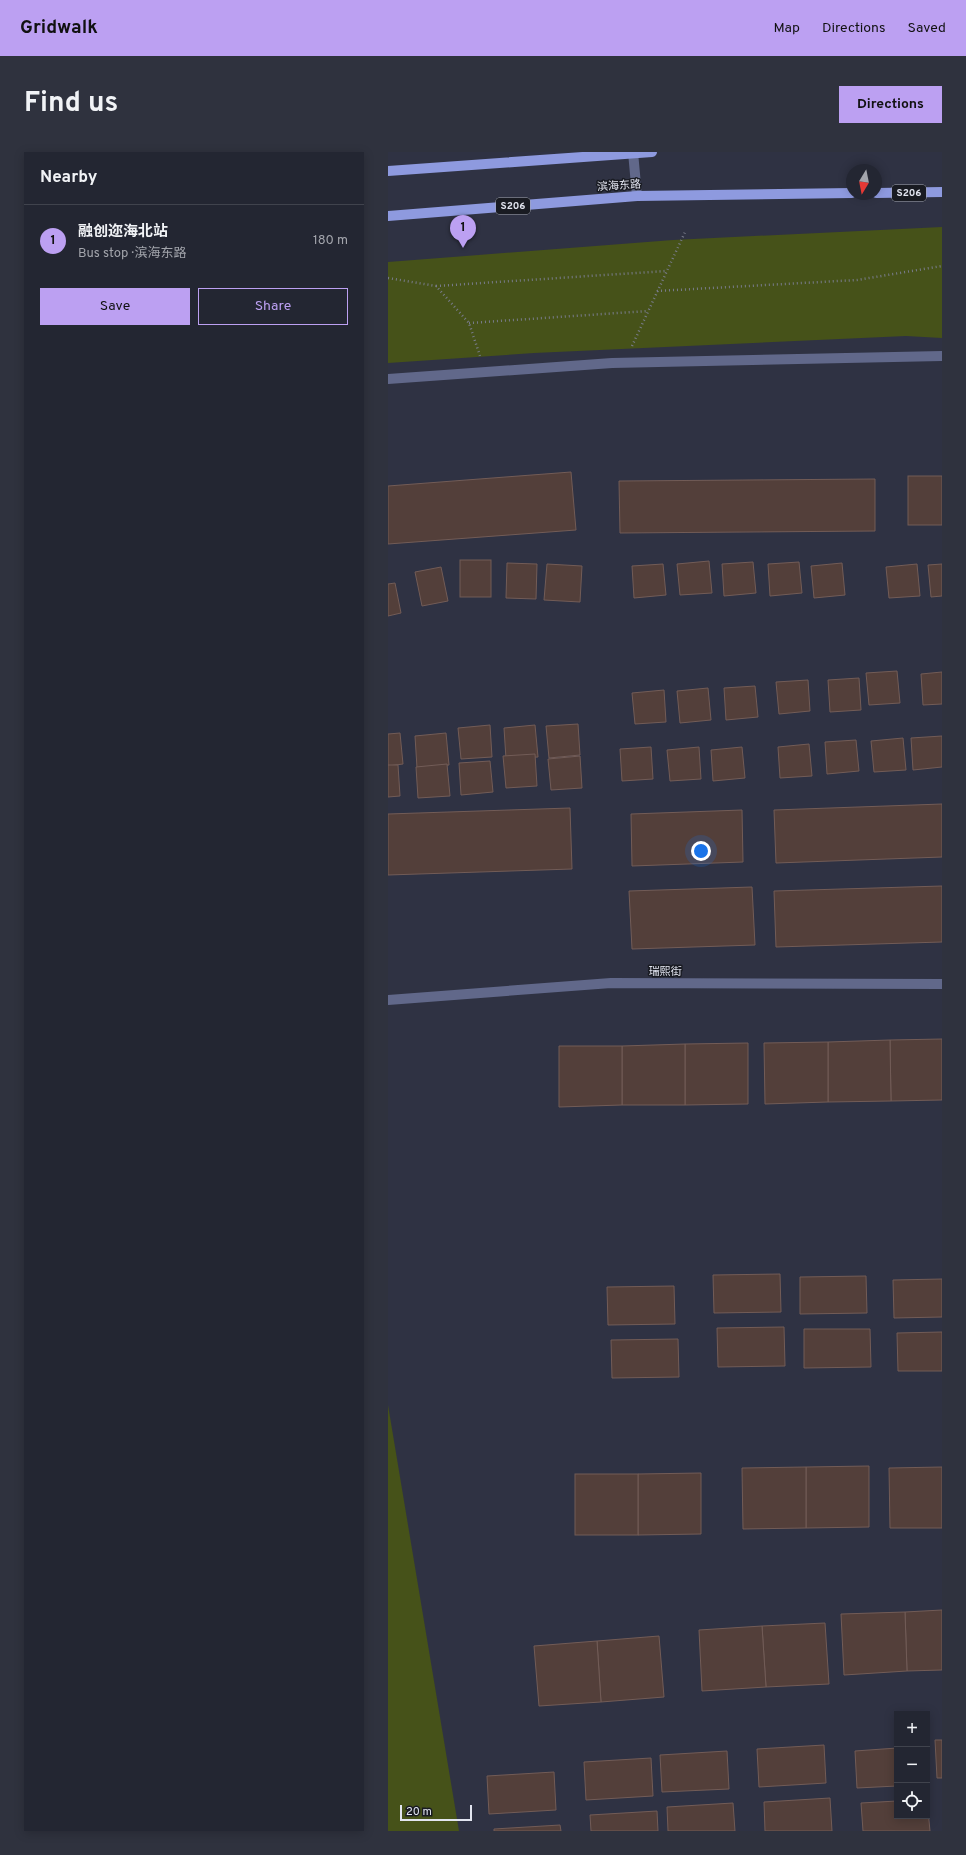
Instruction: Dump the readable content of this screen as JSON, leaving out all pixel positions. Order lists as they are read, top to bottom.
{
  "streets": {
    "main road": ["滨海东路", "S206"],
    "street": ["瑞熙街"]
  },
  "scale_bar": "20 m",
  "north": "bottom",
  "page": {
    "header": "Gridwalk",
    "nav": ["Map", "Directions", "Saved"],
    "title": "Find us",
    "buttons": [
      "Directions",
      ["Save", "Share"]
    ],
    "heading": "Nearby",
    "list": [
      {
        "mark": "1",
        "name": "融创迩海北站",
        "note": "Bus stop · 滨海东路",
        "value": "180 m"
      }
    ],
    "pins": "1",
    "map_buttons": ["+", "−"],
    "scale": "20 m"
  }
}
